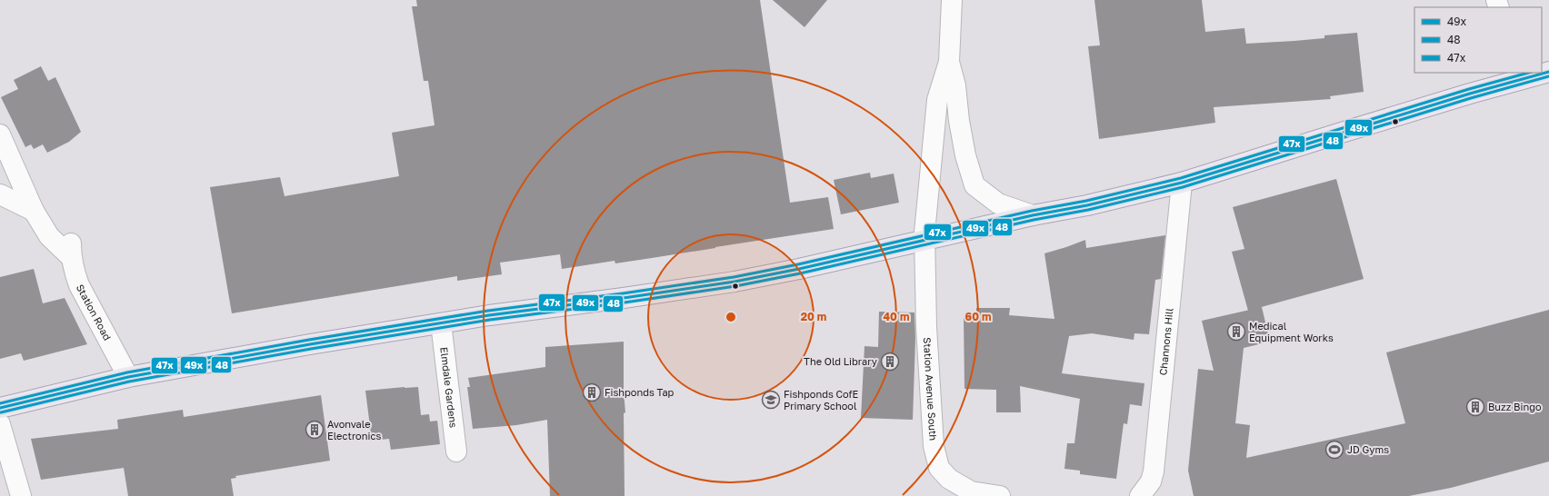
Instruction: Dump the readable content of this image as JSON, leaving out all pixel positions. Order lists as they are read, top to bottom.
{
  "streets": {
    "street": [
      "Station Road",
      "Channons Hill",
      "Elmdale Gardens",
      "Station Avenue South"
    ]
  },
  "places": {
    "building": [
      "Medical Equipment Works",
      "The Old Library",
      "Fishponds Tap",
      "Buzz Bingo",
      "Avonvale Electronics"
    ],
    "school or university": ["Fishponds CofE Primary School"],
    "sports": ["JD Gyms"]
  },
  "lines": ["transit line 49x", "transit line 47x", "transit line 48"],
  "legend": ["49x", "48", "47x"],
  "rings": ["20 m", "40 m", "60 m"]
}
